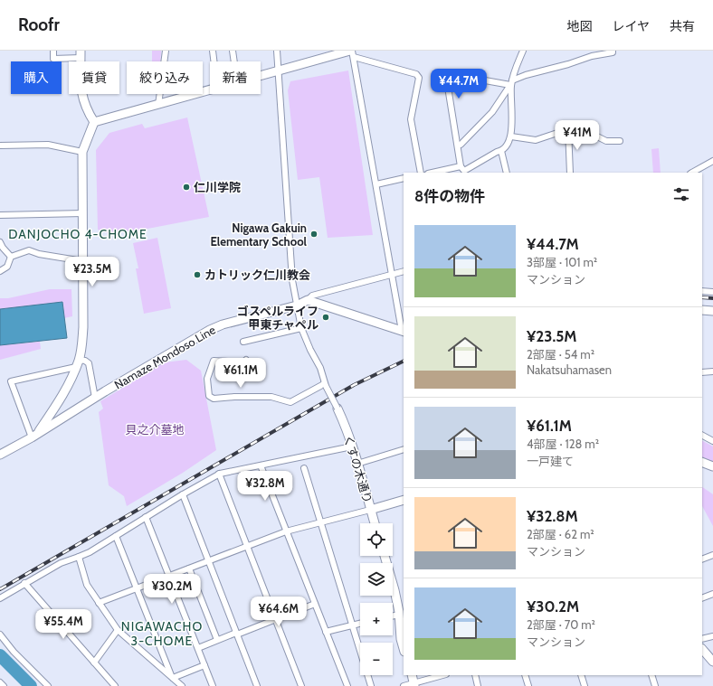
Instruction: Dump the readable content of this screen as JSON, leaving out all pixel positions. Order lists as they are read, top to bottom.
{
  "streets": {
    "street": ["Namaze Mondoso Line", "くすの木通り"]
  },
  "districts": ["DANJOCHO 4-CHOME", "NIGAWACHO 3-CHOME"],
  "parks": ["貝之介墓地"],
  "places": [
    "仁川学院",
    "Nigawa Gakuin Elementary School",
    "カトリック仁川教会",
    "ゴスペルライフ 甲東チャペル"
  ],
  "page": {
    "header": "Roofr",
    "nav": ["地図", "レイヤ", "共有"],
    "chip": [
      "購入",
      "賃貸",
      "絞り込み",
      "新着"
    ],
    "price": [
      "¥44.7M",
      "¥41M",
      "¥23.5M",
      "¥61.1M",
      "¥32.8M",
      "¥30.2M",
      "¥64.6M",
      "¥55.4M"
    ],
    "heading": "8件の物件",
    "list": [
      {
        "name": "¥44.7M",
        "note": "3部屋 · 101 m² · マンション"
      },
      {
        "name": "¥23.5M",
        "note": "2部屋 · 54 m² · Nakatsuhamasen"
      },
      {
        "name": "¥61.1M",
        "note": "4部屋 · 128 m² · 一戸建て"
      },
      {
        "name": "¥32.8M",
        "note": "2部屋 · 62 m² · マンション"
      },
      {
        "name": "¥30.2M",
        "note": "2部屋 · 70 m² · マンション"
      }
    ],
    "map_buttons": ["+", "−"]
  }
}
